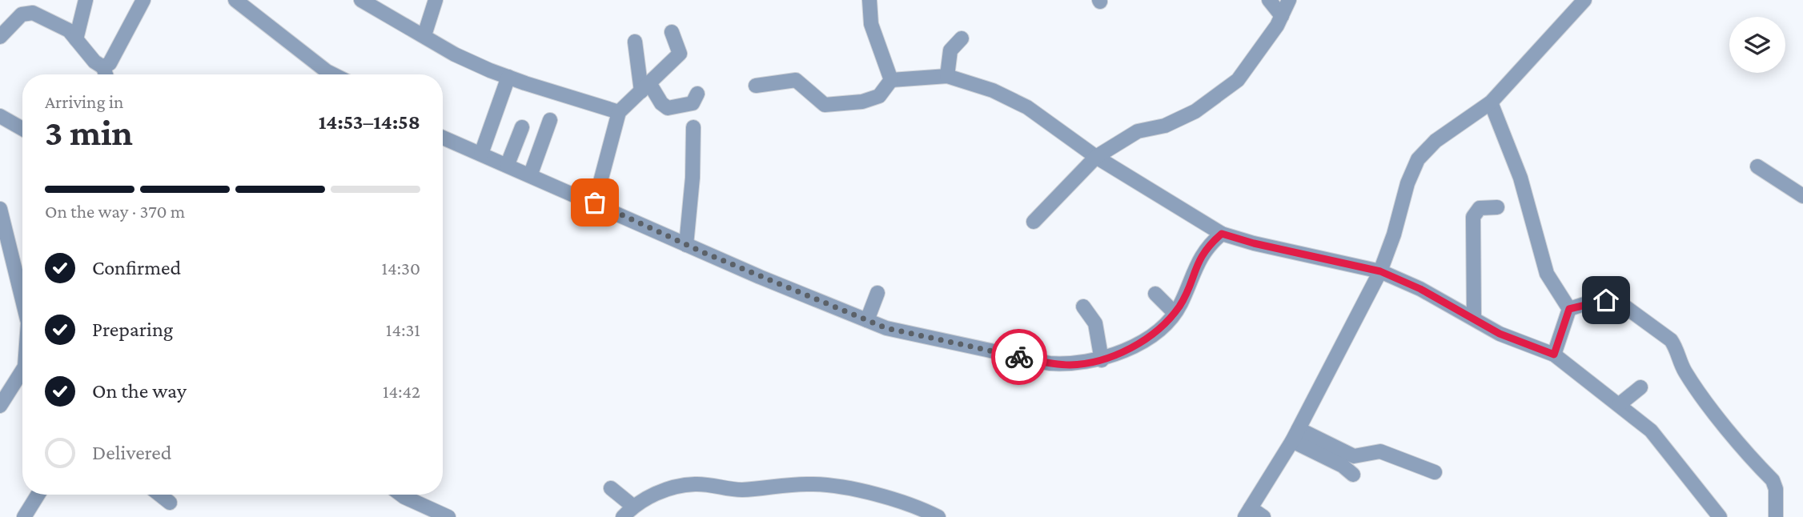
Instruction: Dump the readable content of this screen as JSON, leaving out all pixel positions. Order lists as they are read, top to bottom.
{
  "page": {
    "heading": ["3 min", "Arriving in", "14:53–14:58"],
    "bar": "On the way · 370 m",
    "list": [
      ["Confirmed", "14:30"],
      ["Preparing", "14:31"],
      ["On the way", "14:42"],
      "Delivered"
    ]
  }
}
